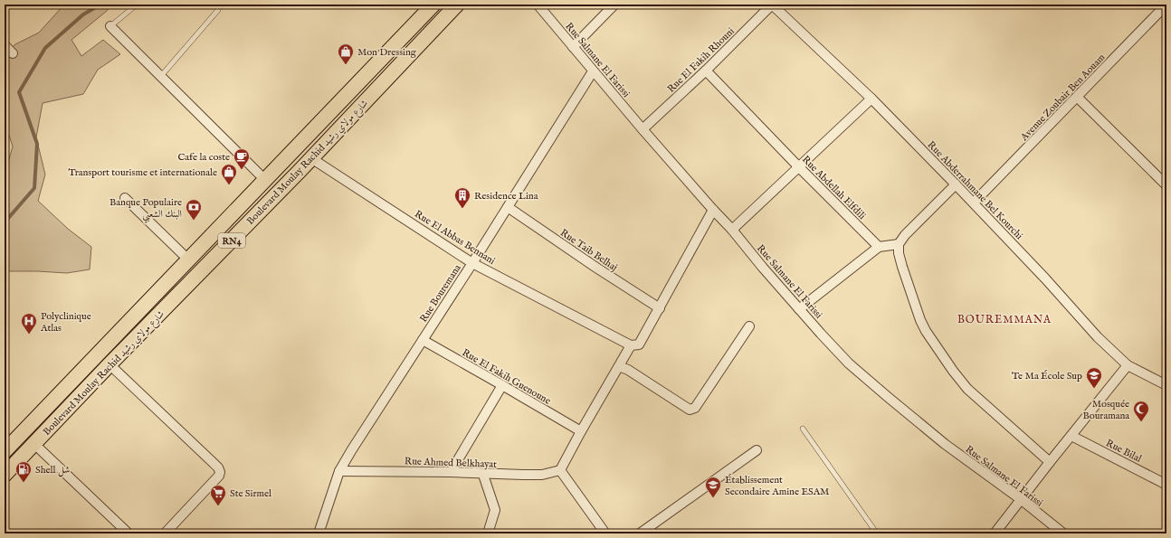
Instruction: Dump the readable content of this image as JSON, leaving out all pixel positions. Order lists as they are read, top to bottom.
{
  "streets": {
    "main road": ["Boulevard Moulay Rachid شارع مولاي رشيد", "RN4"],
    "street": [
      "Rue Salmane El Farissi",
      "Rue El Fakih Rhouni",
      "Avenue Zoubair Ben Aouam",
      "Rue Abdellah Elfdili",
      "Rue Abderrahmane Bel Kourchi",
      "Rue El Abbas Bennani",
      "Rue Taib Belhaj",
      "Rue Bouremana",
      "Rue El Fakih Guenoune",
      "Rue Bilal",
      "Rue Ahmed Belkhayat"
    ]
  },
  "crossings": [
    ["Rue Salmane El Farissi", "Rue El Fakih Rhouni"],
    ["Rue Salmane El Farissi", "Rue Bouremana"],
    ["Rue El Fakih Rhouni", "Rue Abdellah Elfdili"],
    ["Rue El Fakih Rhouni", "Rue Abderrahmane Bel Kourchi"],
    ["Avenue Zoubair Ben Aouam", "Rue Abderrahmane Bel Kourchi"],
    ["Boulevard Moulay Rachid شارع مولاي رشيد", "Rue El Abbas Bennani"],
    ["Rue El Abbas Bennani", "Rue Bouremana"],
    ["Rue Taib Belhaj", "Rue Bouremana"],
    ["Rue Bouremana", "Rue El Fakih Guenoune"],
    ["Rue Bouremana", "Rue Ahmed Belkhayat"]
  ],
  "districts": ["BOUREMMANA"],
  "places": {
    "shop": ["Mon Dressing", "Transport tourisme et internationale"],
    "cafe": ["Cafe la coste"],
    "building": ["Residence Lina"],
    "bank": ["Banque Populaire البنك الشعبي"],
    "hospital": ["Polyclinique Atlas"],
    "school or university": ["Te Ma École Sup", "Établissement Secondaire Amine ESAM"],
    "mosque": ["Mosquée Bouramana"],
    "fuel station": ["Shell شل"],
    "supermarket": ["Ste Sirmel"]
  }
}
